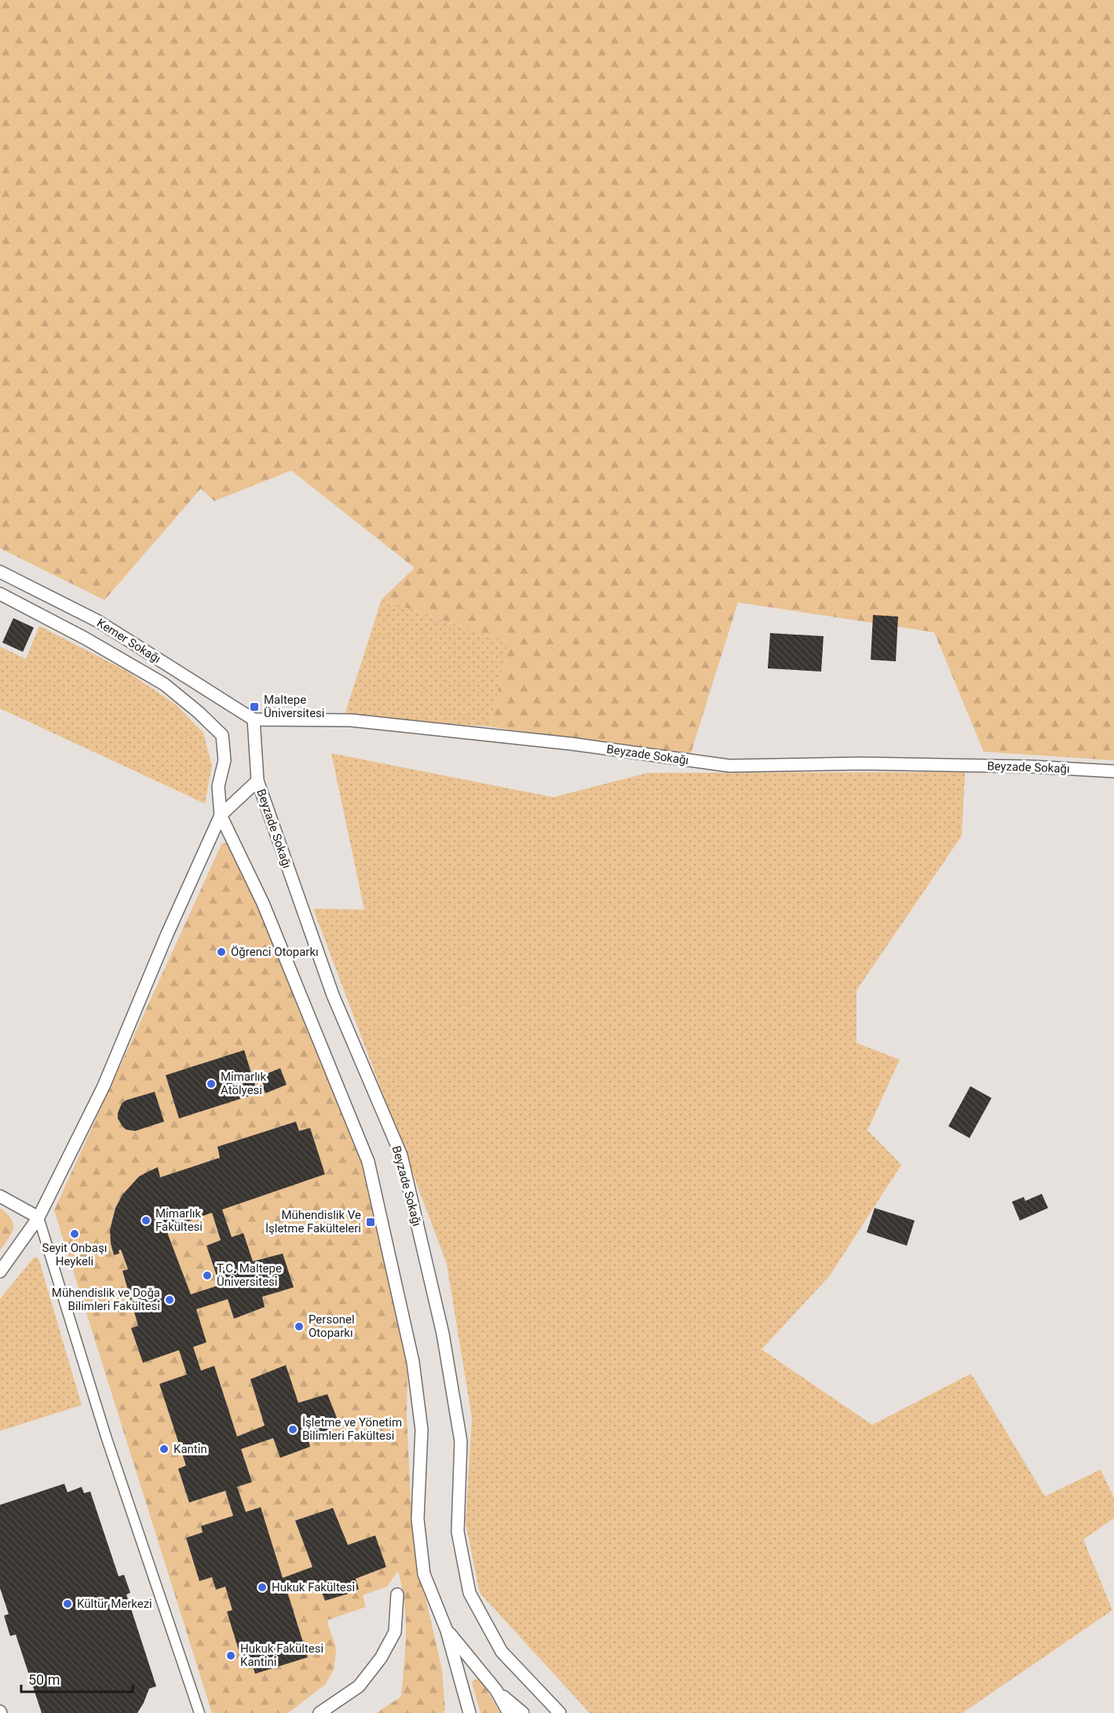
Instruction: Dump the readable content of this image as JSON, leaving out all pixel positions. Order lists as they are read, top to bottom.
{
  "streets": {
    "street": ["Kemer Sokağı", "Beyzade Sokağı"]
  },
  "crossings": [
    ["Kemer Sokağı", "Beyzade Sokağı"]
  ],
  "places": {
    "transit": ["Maltepe Üniversitesi", "Mühendislik Ve İşletme Fakülteleri"],
    "other": [
      "Öğrenci Otoparkı",
      "Mimarlık Atölyesi",
      "Mimarlık Fakültesi",
      "Seyit Onbaşı Heykeli",
      "T.C. Maltepe Üniversitesi",
      "Mühendislik ve Doğa Bilimleri Fakültesi",
      "Personel Otoparkı",
      "İşletme ve Yönetim Bilimleri Fakültesi",
      "Kantin",
      "Hukuk Fakültesi",
      "Kültür Merkezi",
      "Hukuk Fakültesi Kantini"
    ]
  },
  "scale_bar": "50 m"
}
